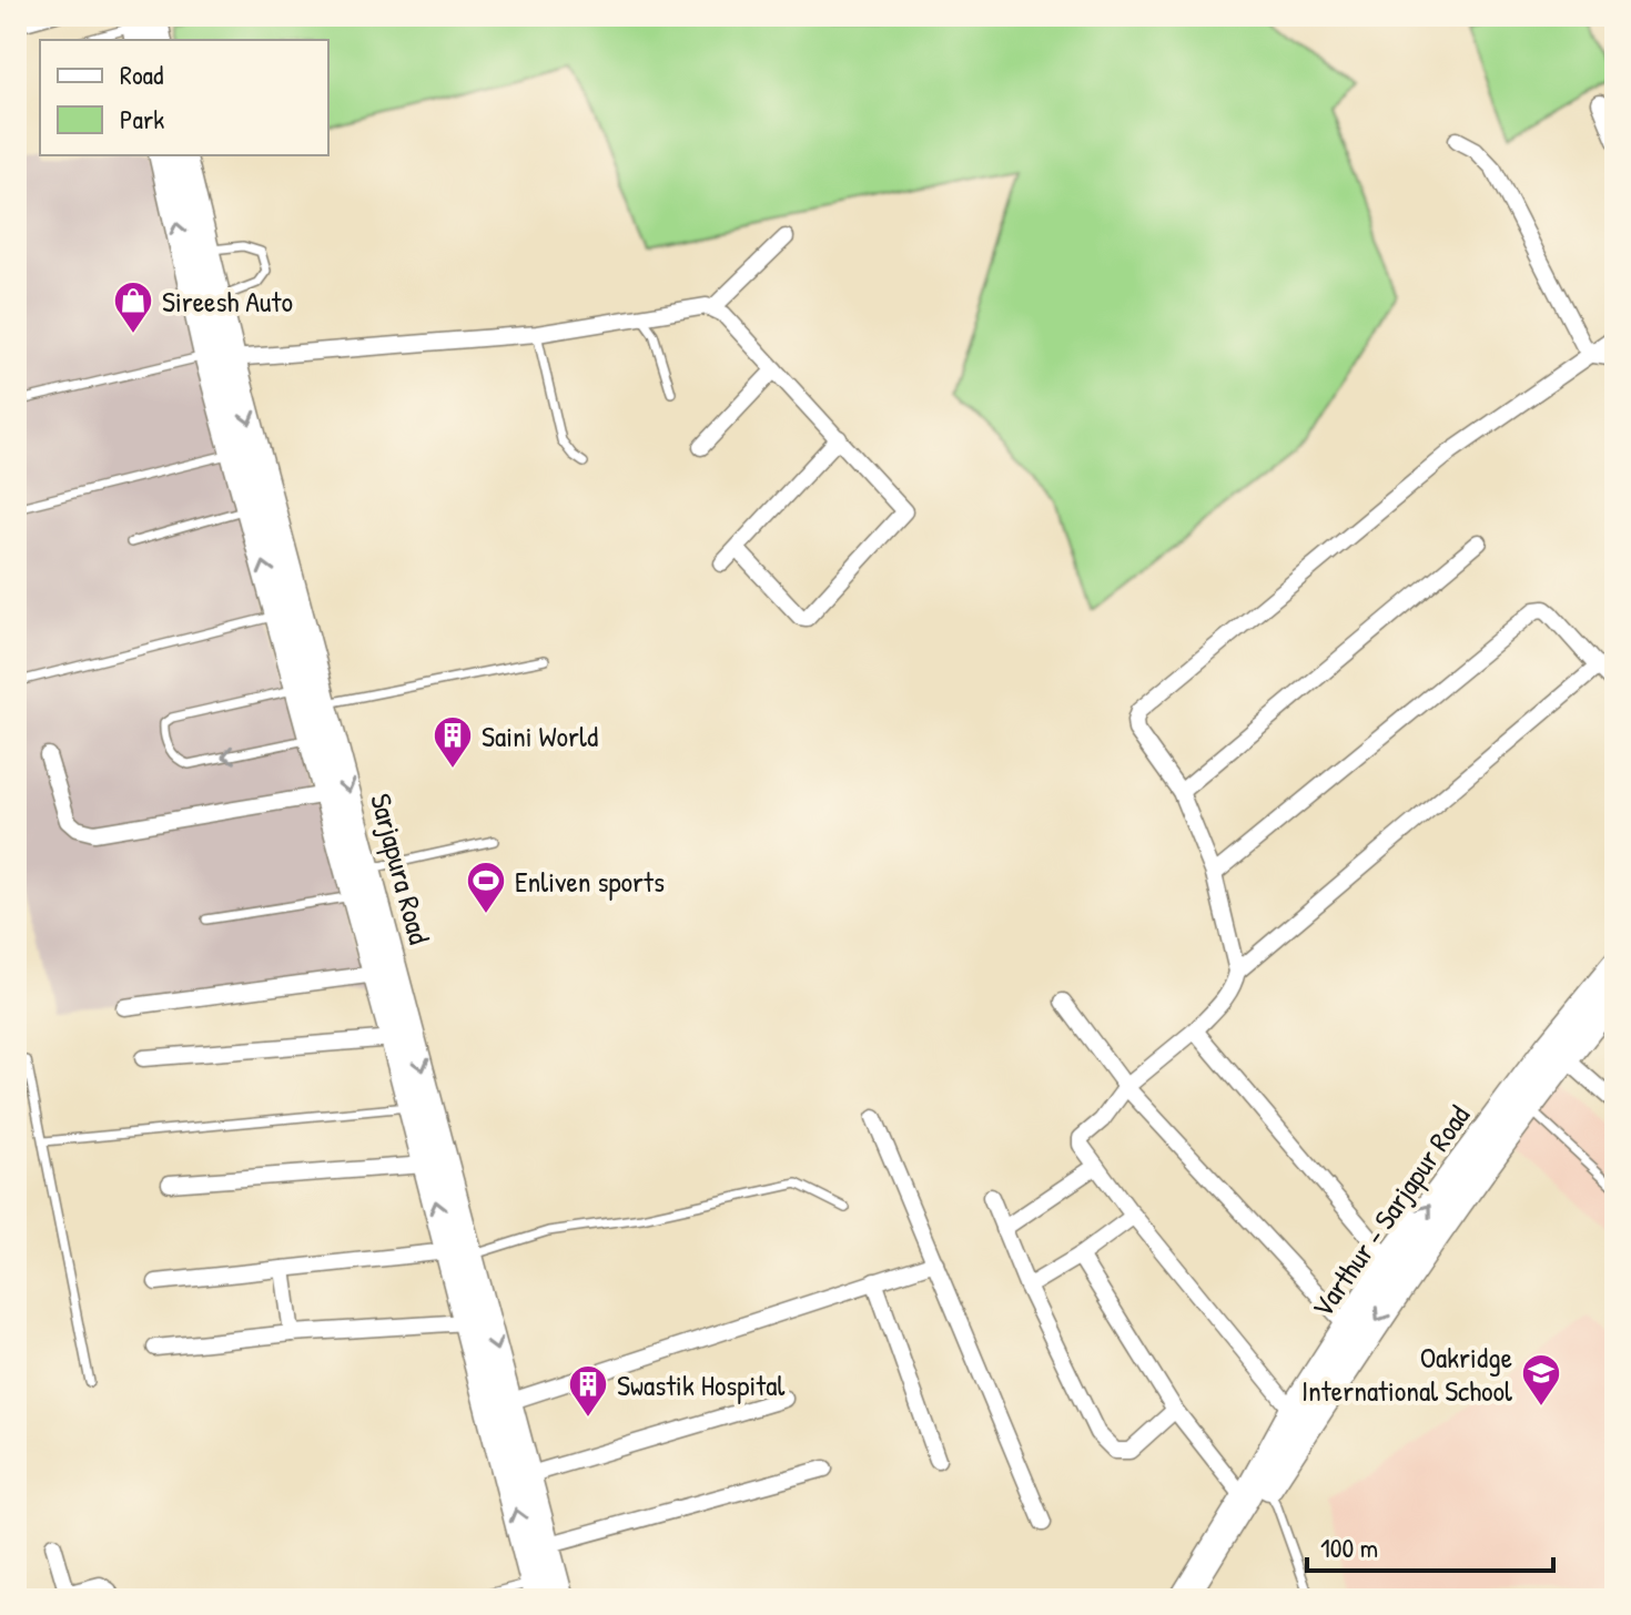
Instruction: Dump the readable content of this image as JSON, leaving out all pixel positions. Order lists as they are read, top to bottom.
{
  "streets": {
    "main road": ["Sarjapura Road", "Varthur - Sarjapur Road"]
  },
  "places": {
    "shop": ["Sireesh Auto"],
    "building": ["Saini World", "Swastik Hospital"],
    "sports": ["Enliven sports"],
    "school or university": ["Oakridge International School"]
  },
  "legend": ["Road", "Park"],
  "scale_bar": "100 m"
}
